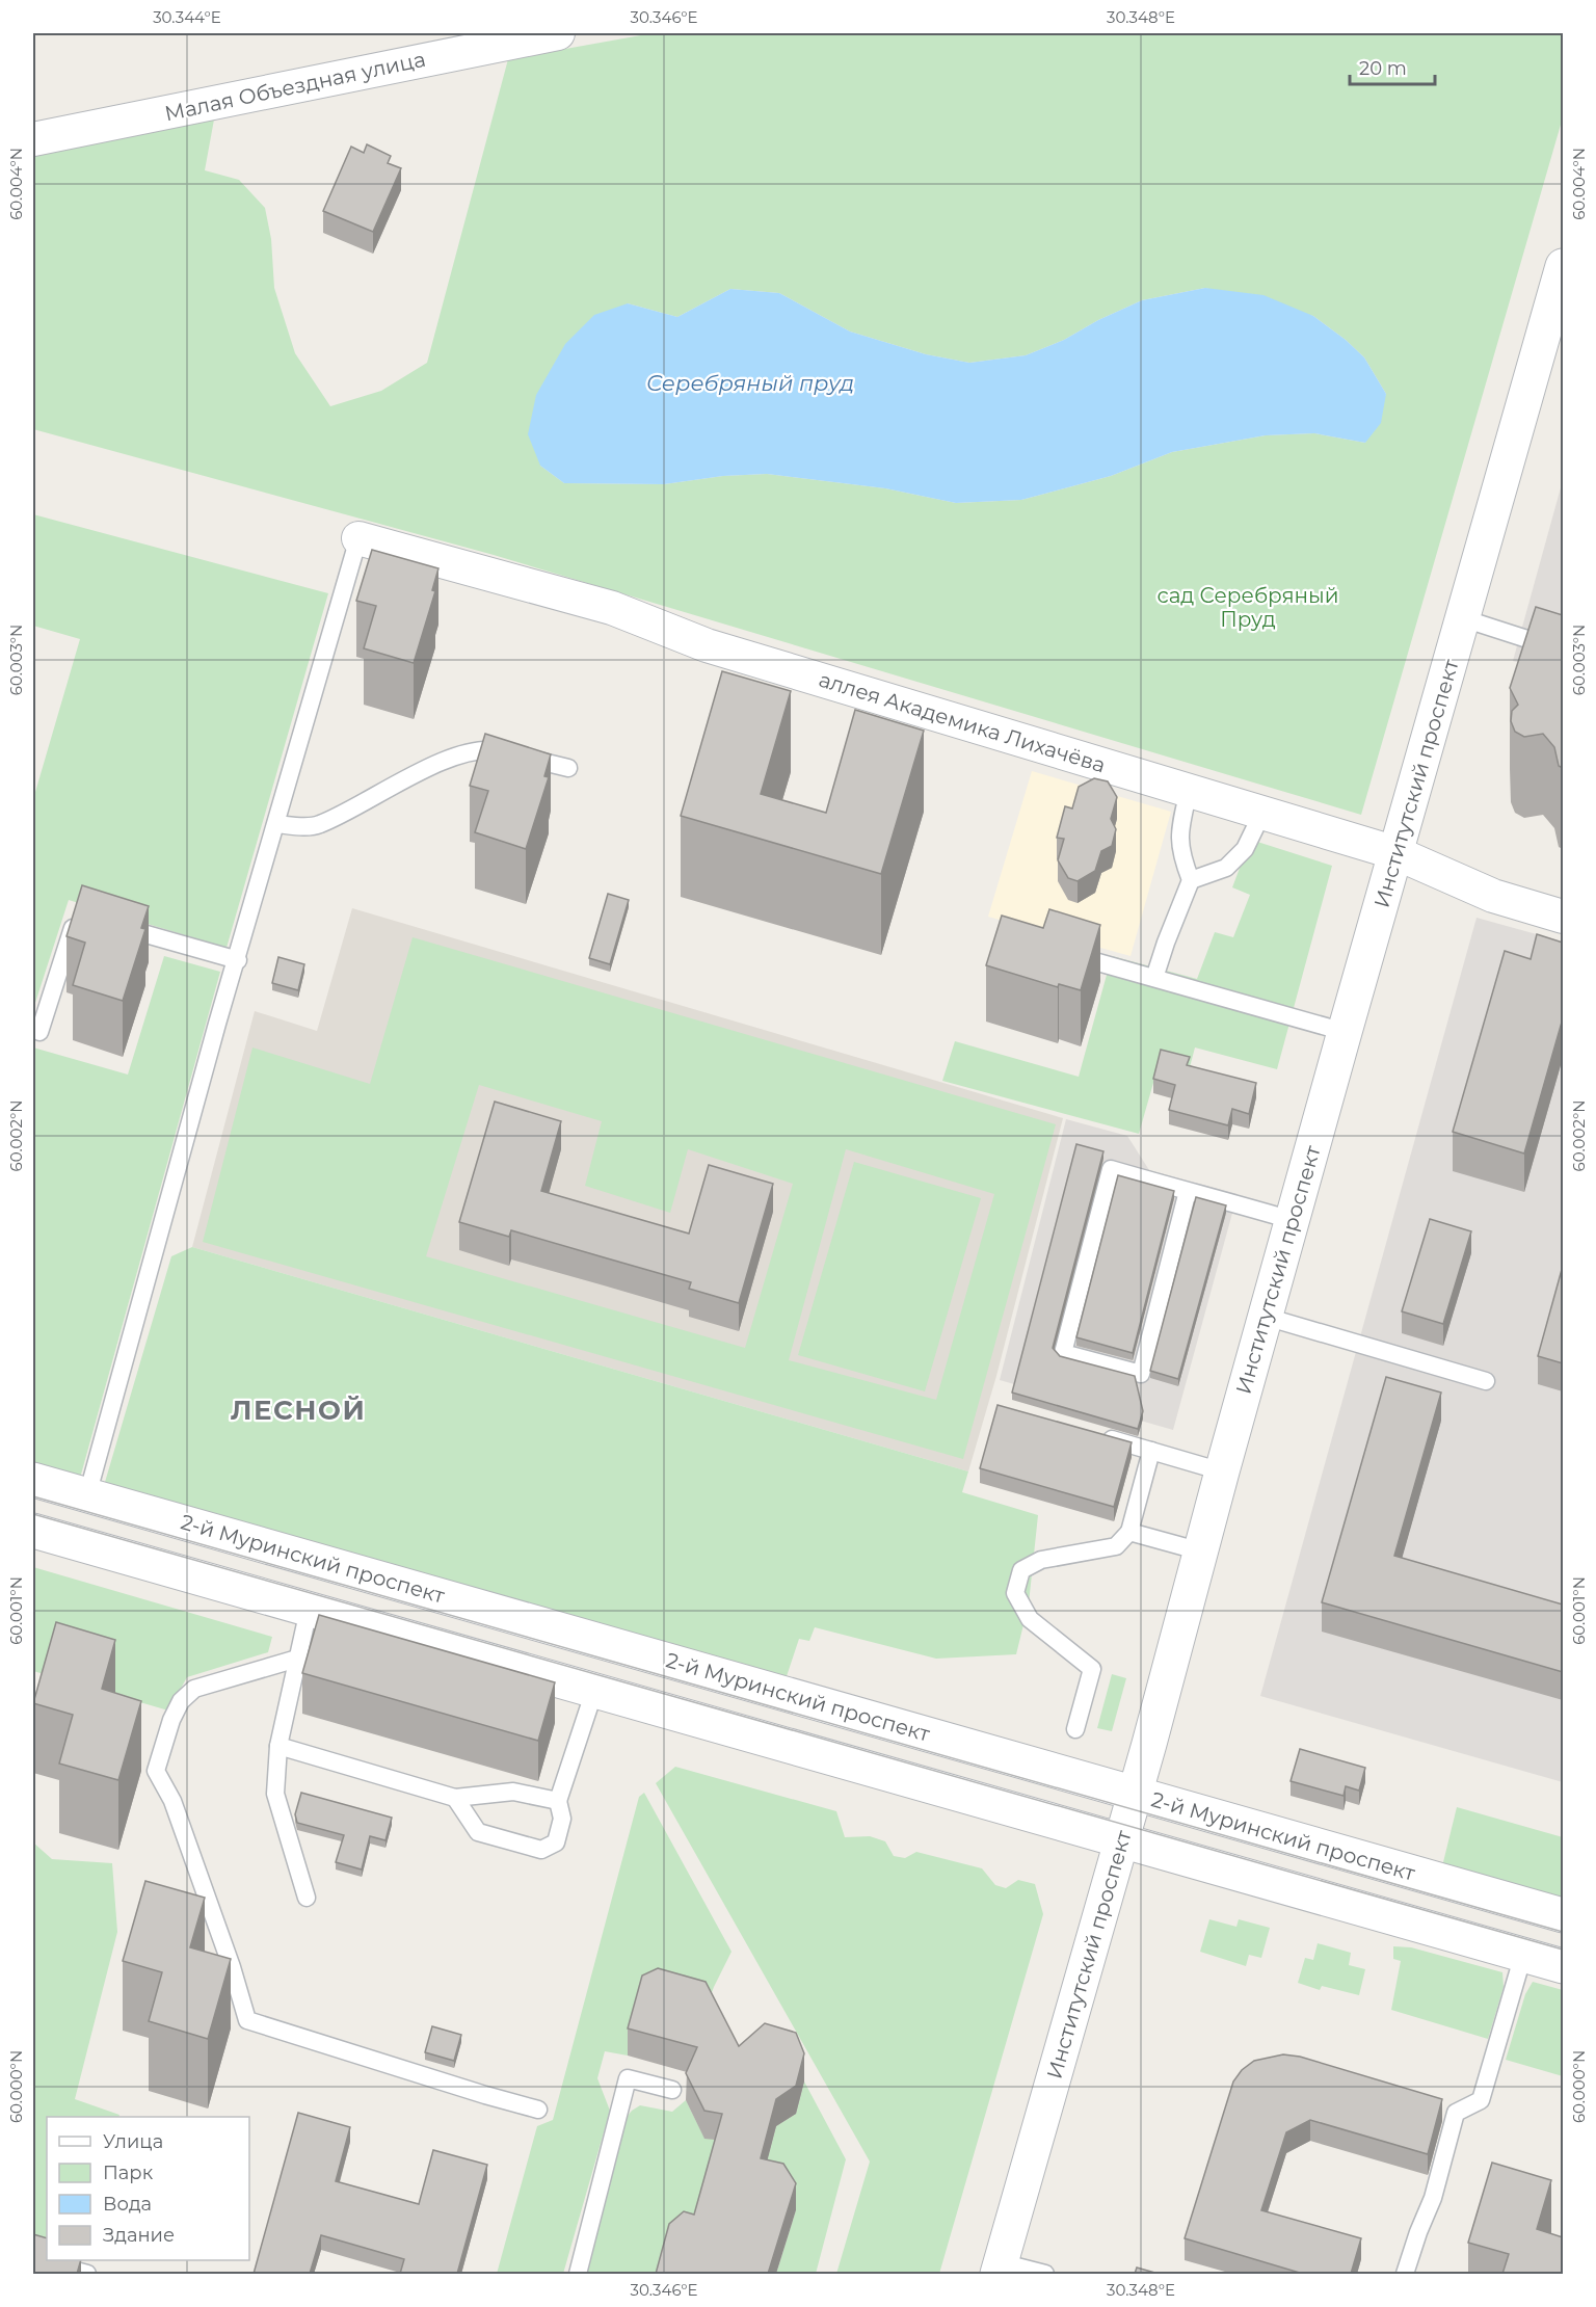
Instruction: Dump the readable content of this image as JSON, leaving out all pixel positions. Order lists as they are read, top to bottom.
{
  "streets": {
    "main road": ["Институтский проспект", "2-й Муринский проспект"],
    "street": ["Малая Объездная улица", "аллея Академика Лихачёва"]
  },
  "crossings": [
    ["аллея Академика Лихачёва", "Институтский проспект"],
    ["Институтский проспект", "2-й Муринский проспект"]
  ],
  "districts": ["ЛЕСНОЙ"],
  "water": ["Серебряный пруд"],
  "parks": ["сад Серебряный Пруд"],
  "legend": [
    "Улица",
    "Парк",
    "Вода",
    "Здание"
  ],
  "scale_bar": "20 m",
  "coordinates": [
    "30.344°E",
    "30.346°E",
    "30.348°E",
    "60.004°N",
    "60.003°N",
    "60.002°N",
    "60.001°N",
    "60.000°N"
  ]
}
